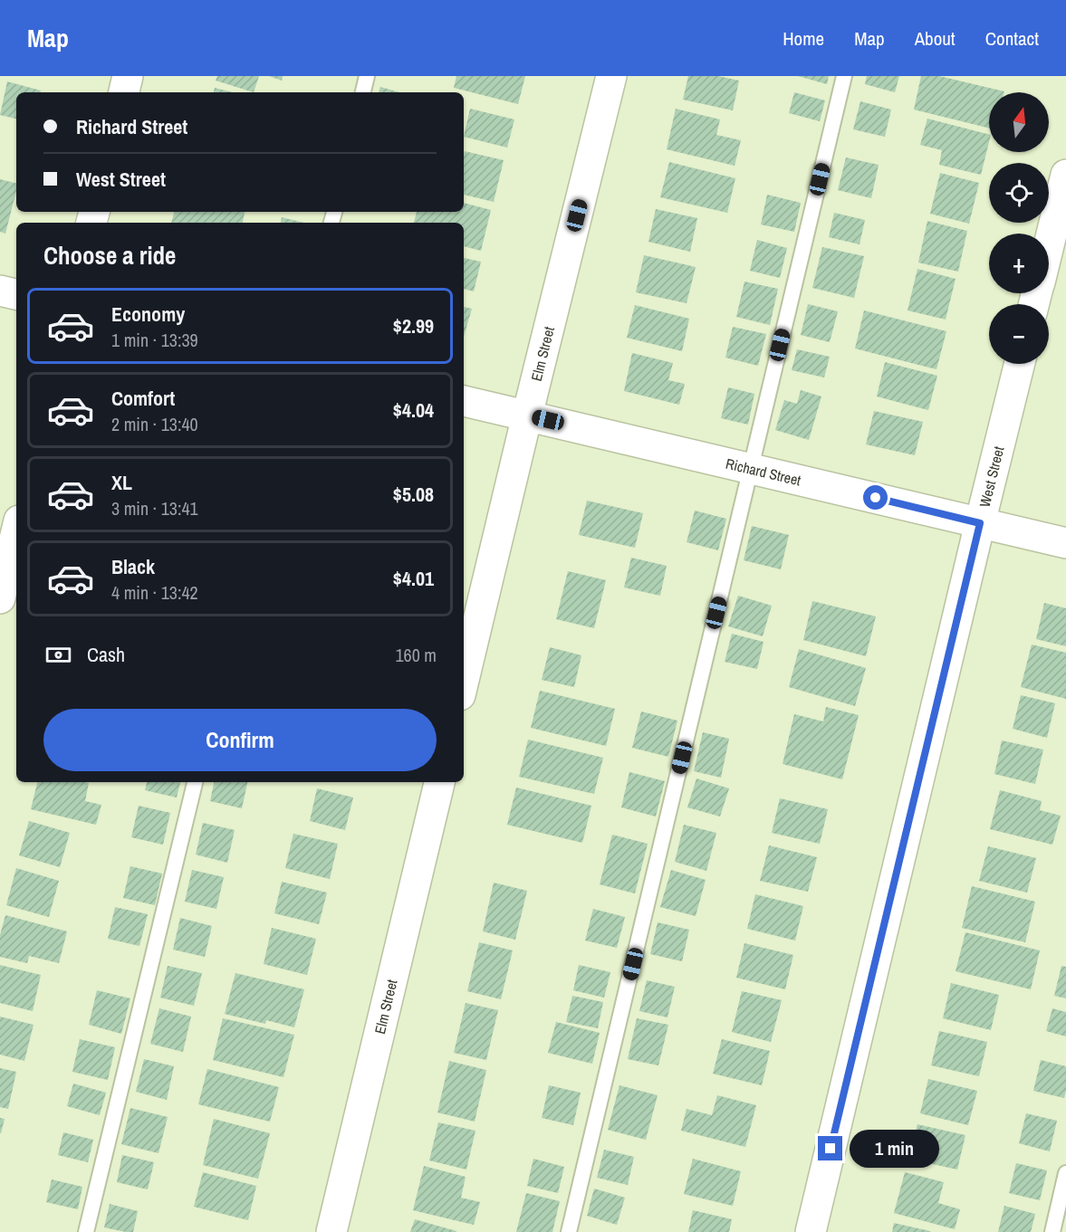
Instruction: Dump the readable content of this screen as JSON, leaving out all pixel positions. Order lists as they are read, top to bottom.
{
  "streets": {
    "street": ["Elm Street", "Richard Street", "West Street"]
  },
  "crossings": [
    ["Elm Street", "Richard Street"],
    ["Richard Street", "West Street"]
  ],
  "north": "top",
  "page": {
    "header": "Map",
    "nav": [
      "Home",
      "Map",
      "About",
      "Contact"
    ],
    "map_buttons": ["+", "−"],
    "banner": ["Richard Street", "West Street"],
    "heading": "Choose a ride",
    "list": [
      {
        "name": "Economy",
        "note": "1 min · 13:39",
        "value": "$2.99"
      },
      {
        "name": "Comfort",
        "note": "2 min · 13:40",
        "value": "$4.04"
      },
      {
        "name": "XL",
        "note": "3 min · 13:41",
        "value": "$5.08"
      },
      {
        "name": "Black",
        "note": "4 min · 13:42",
        "value": "$4.01"
      }
    ],
    "pay": ["Cash", "160 m"],
    "buttons": "Confirm",
    "bubble": "1 min"
  }
}
